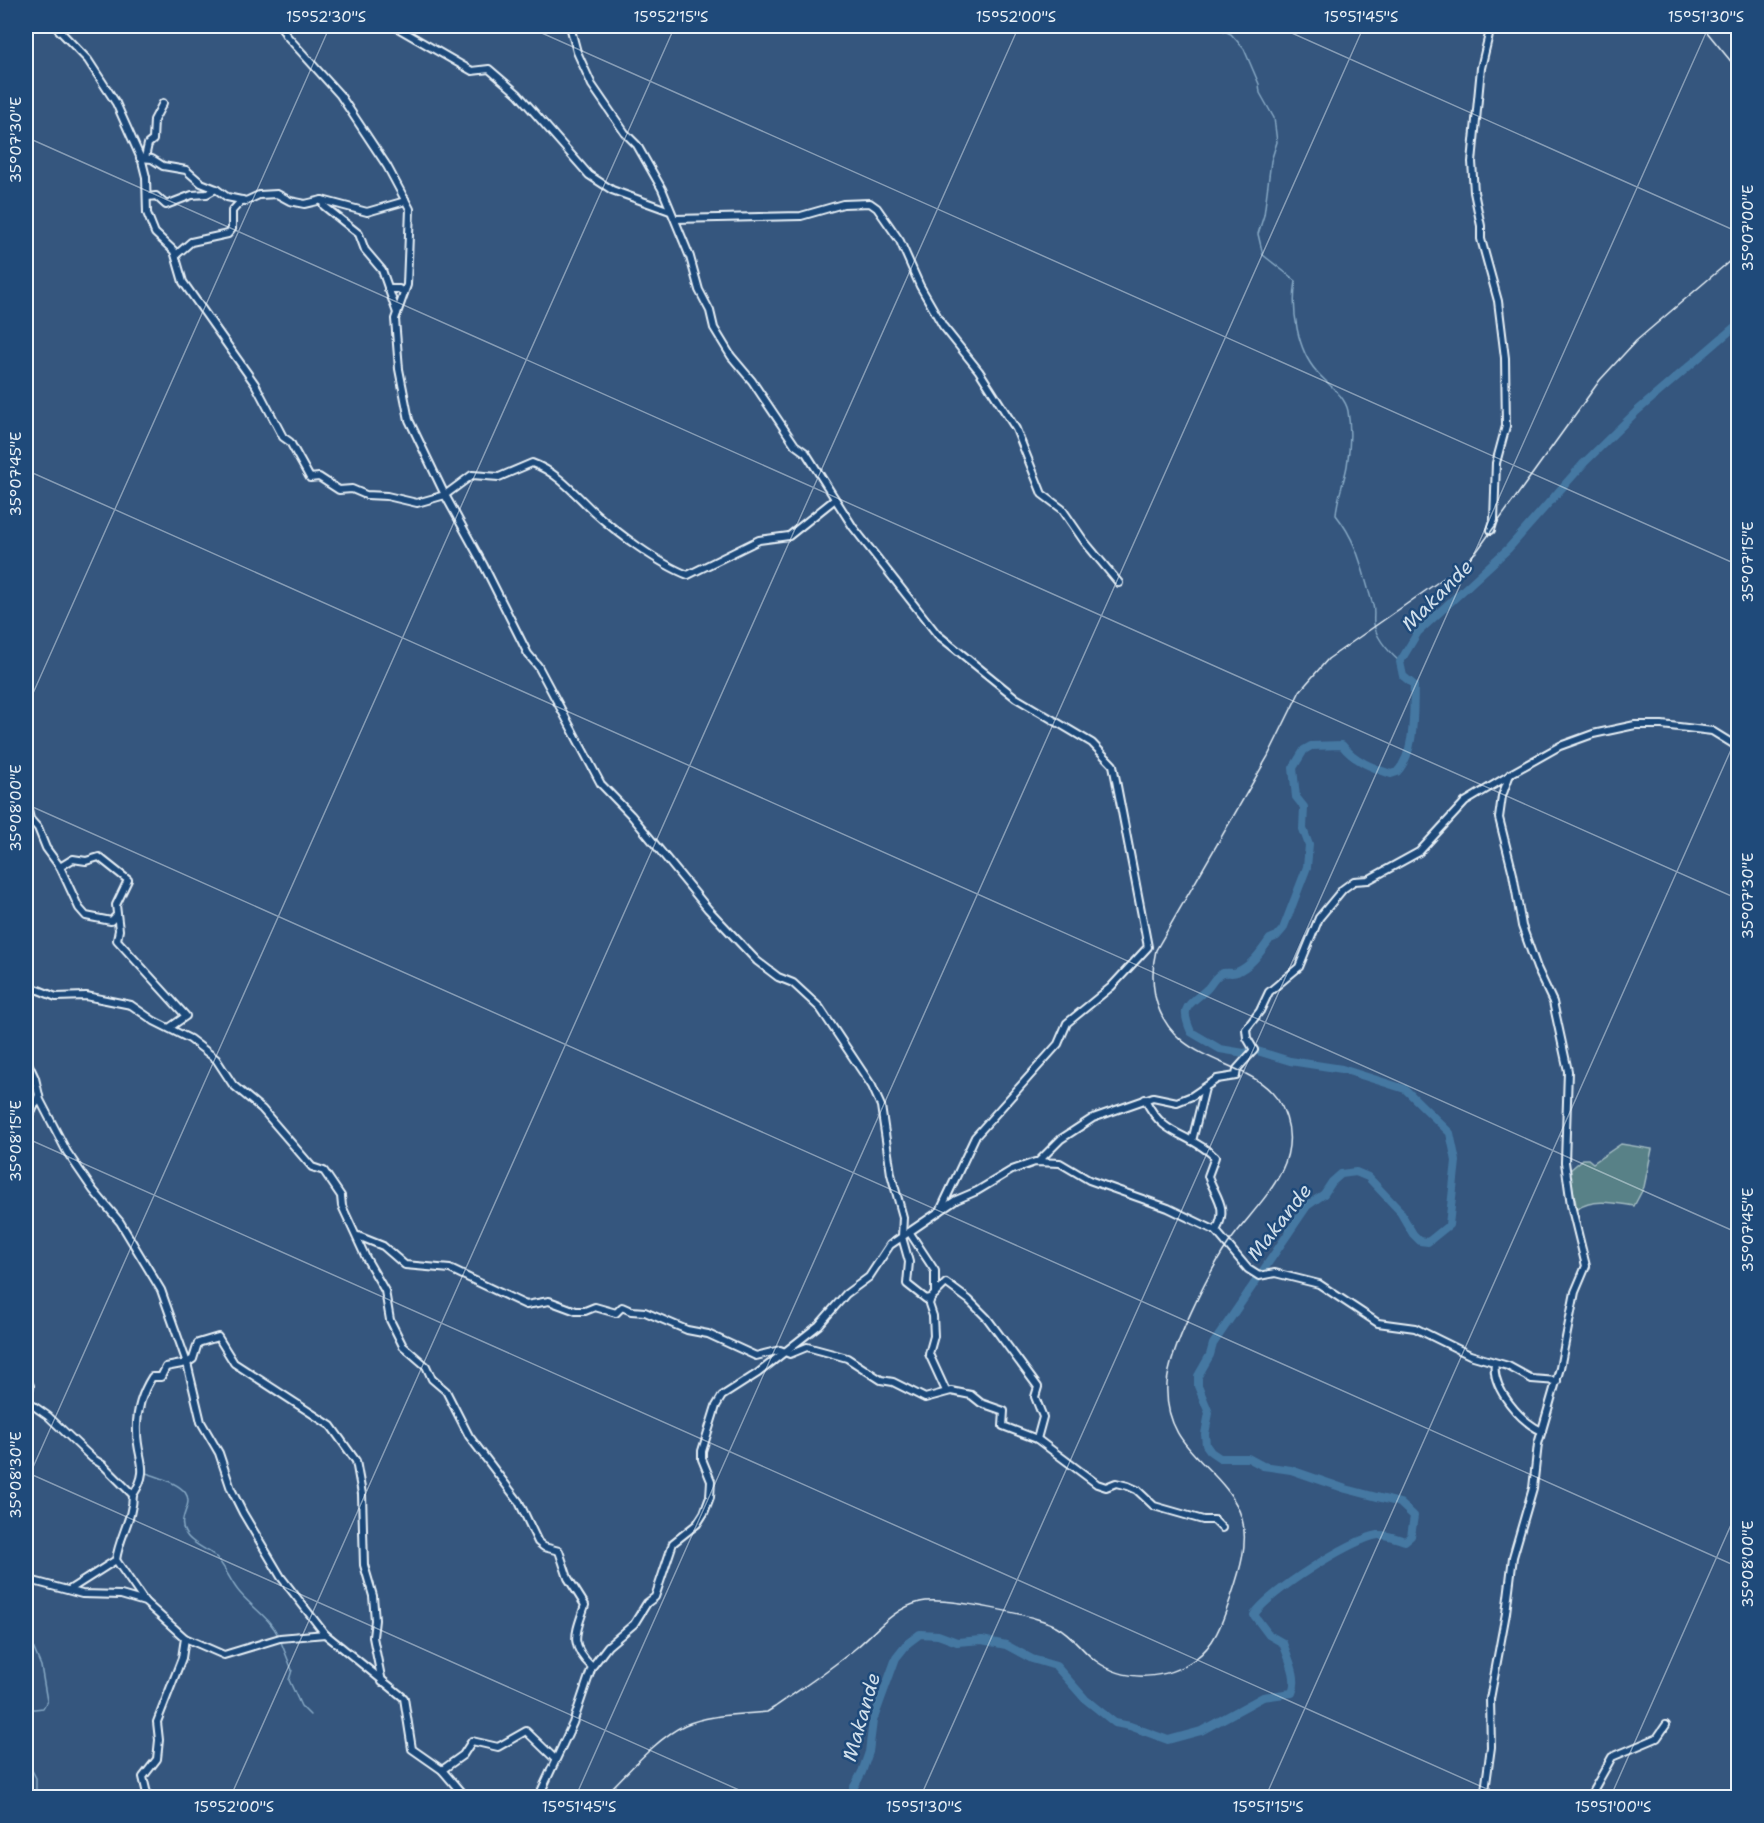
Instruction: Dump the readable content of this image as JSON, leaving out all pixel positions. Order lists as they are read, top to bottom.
{
  "water": ["Makande"],
  "coordinates": [
    "15°52'30\"S",
    "15°52'15\"S",
    "15°52'00\"S",
    "15°51'45\"S",
    "15°51'30\"S",
    "35°07'30\"E",
    "35°07'00\"E",
    "35°07'45\"E",
    "35°07'15\"E",
    "35°08'00\"E",
    "35°08'15\"E",
    "35°08'30\"E",
    "15°51'15\"S",
    "15°51'00\"S"
  ]
}
